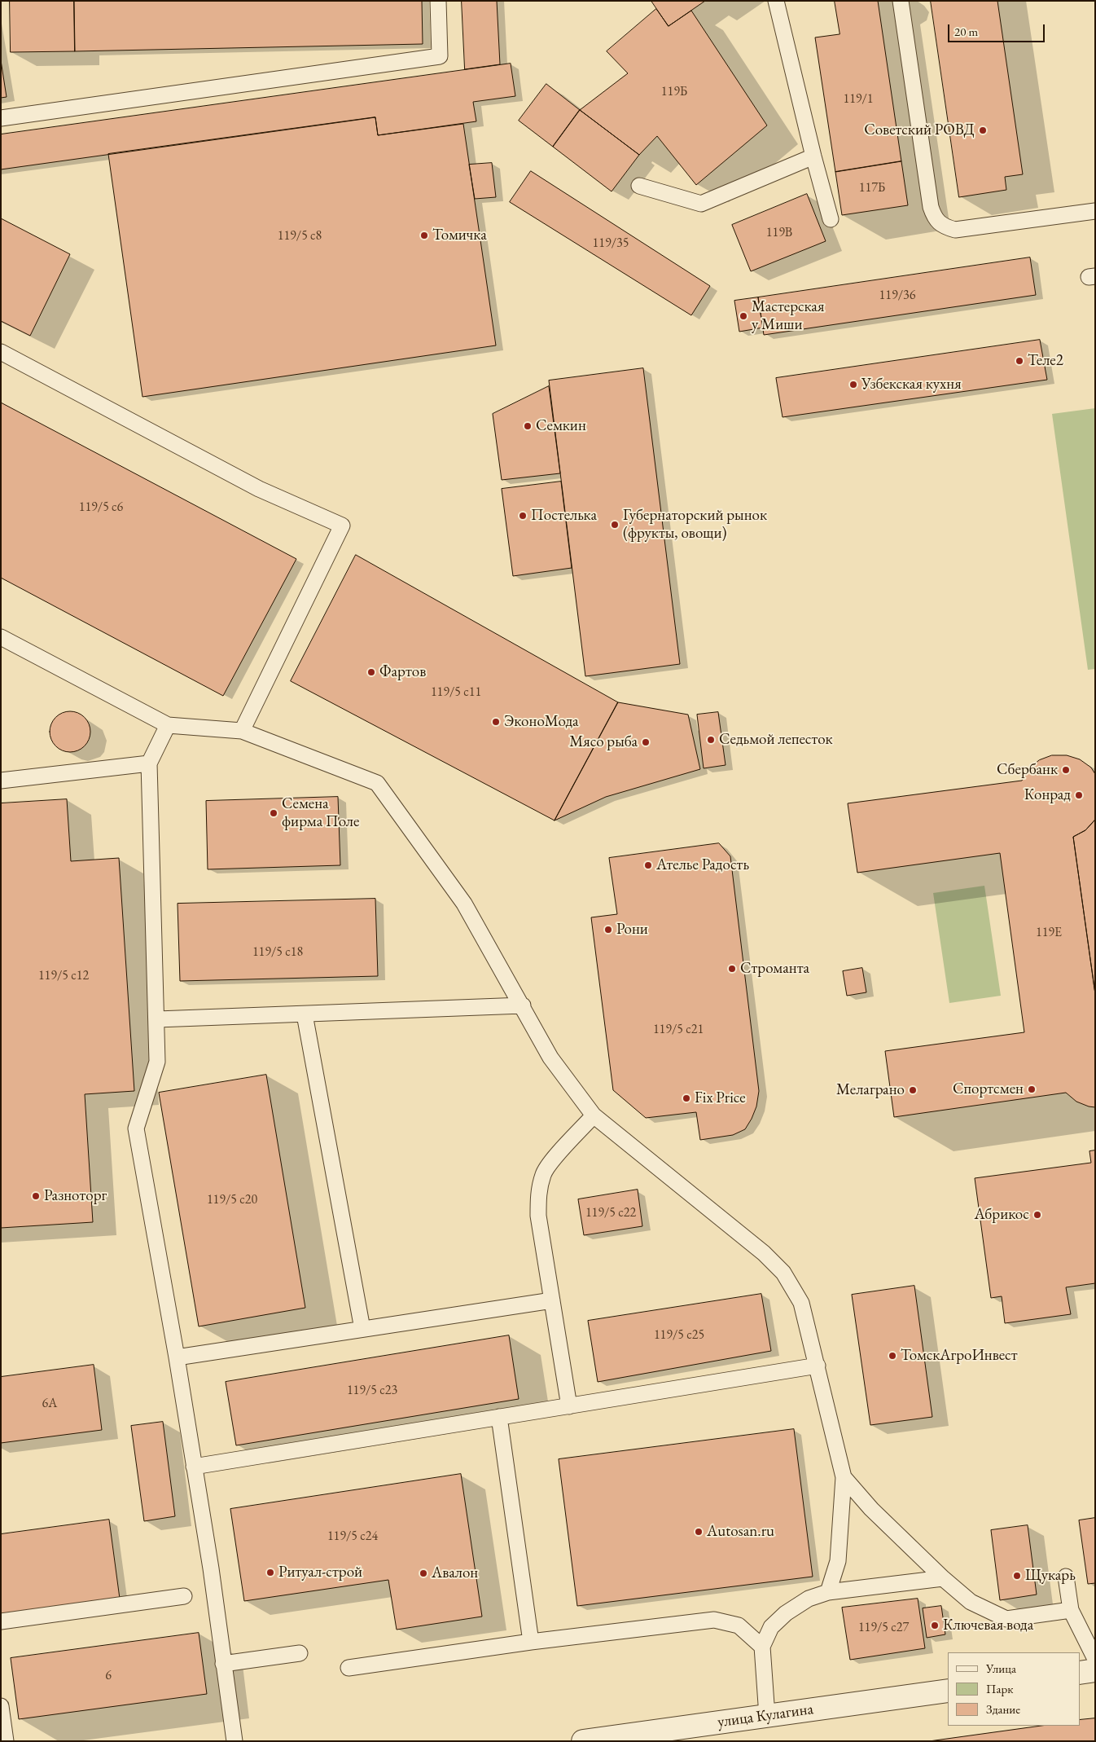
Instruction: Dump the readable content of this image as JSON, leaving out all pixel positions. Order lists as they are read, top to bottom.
{
  "streets": {
    "street": ["улица Кулагина"]
  },
  "places": [
    "Советский РОВД",
    "Томичка",
    "Мастерская у Миши",
    "Теле2",
    "Узбекская кухня",
    "Семкин",
    "Постелька",
    "Губернаторский рынок (фрукты, овощи)",
    "Фартов",
    "ЭконоМода",
    "Седьмой лепесток",
    "Мясо рыба",
    "Сбербанк",
    "Конрад",
    "Семена фирма Поле",
    "Ателье Радость",
    "Рони",
    "Строманта",
    "Спортсмен",
    "Мелаграно",
    "Fix Price",
    "Разноторг",
    "Абрикос",
    "ТомскАгроИнвест",
    "Autosan.ru",
    "Ритуал-строй",
    "Авалон",
    "Щукарь",
    "Ключевая вода"
  ],
  "house_numbers": [
    "119Б",
    "119/1",
    "117Б",
    "119В",
    "119/5 с8",
    "119/35",
    "119/36",
    "119/5 с6",
    "119/5 с11",
    "119Е",
    "119/5 с18",
    "119/5 с12",
    "119/5 с21",
    "119/5 с20",
    "119/5 с22",
    "119/5 с25",
    "119/5 с23",
    "6А",
    "119/5 с24",
    "119/5 с27",
    "6"
  ],
  "legend": ["Улица", "Парк", "Здание"],
  "scale_bar": "20 m"
}
